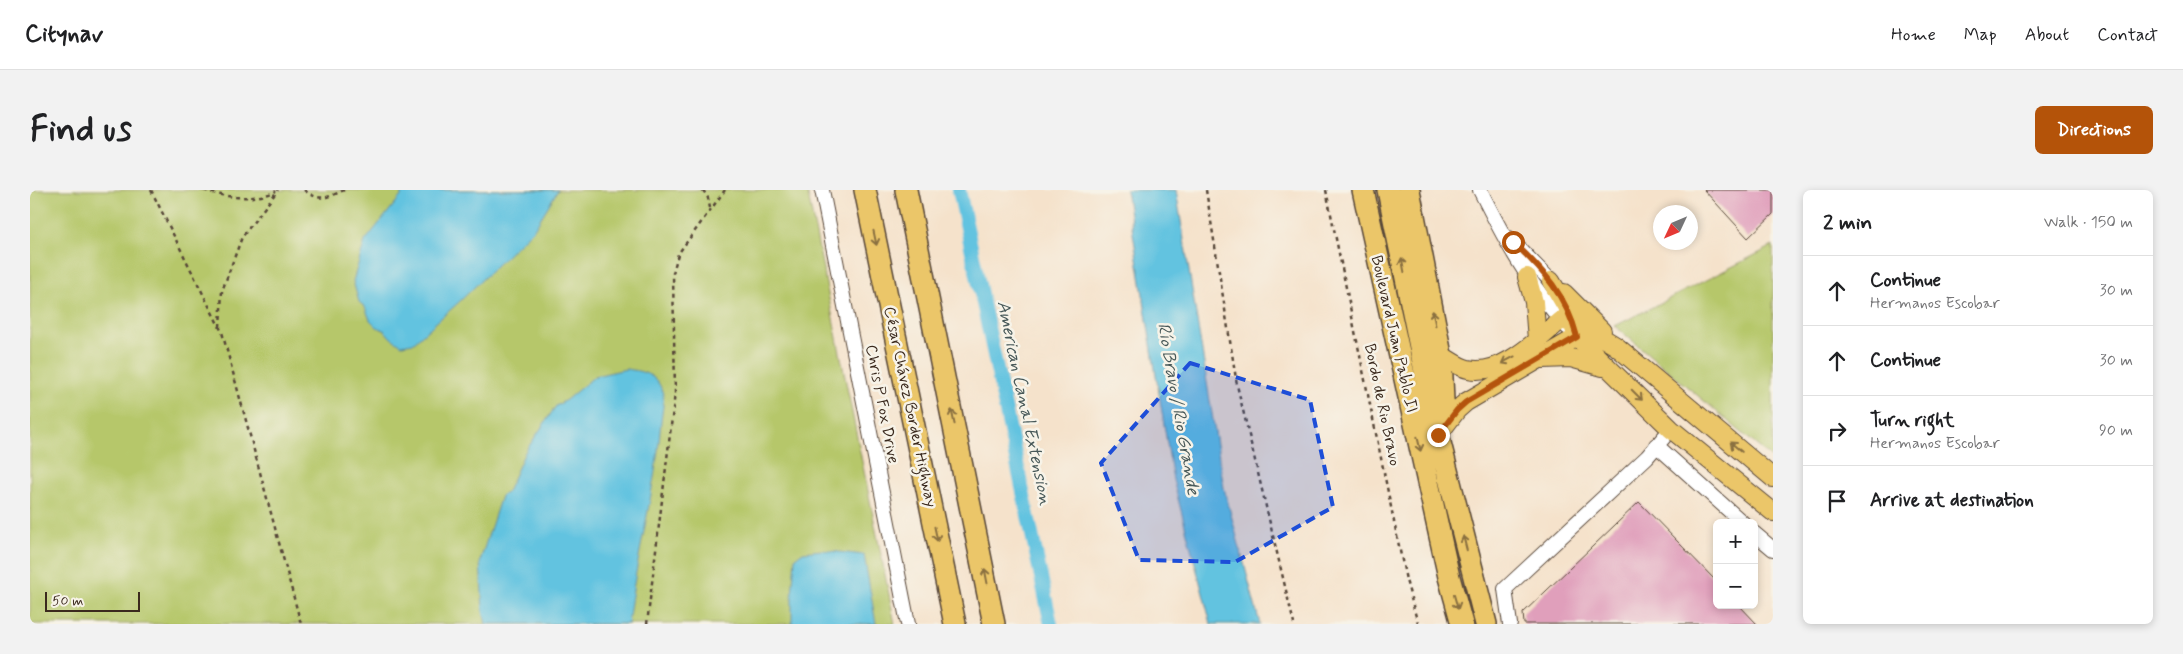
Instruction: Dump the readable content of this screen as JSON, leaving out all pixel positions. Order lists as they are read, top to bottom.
{
  "streets": {
    "highway": ["Boulevard Juan Pablo II", "César Chávez Border Highway"],
    "street": ["Chris P Fox Drive"],
    "path": ["Bordo de Rio Bravo"]
  },
  "water": ["American Canal Extension", "Río Bravo / Rio Grande"],
  "scale_bar": "50 m",
  "north": "bottom left",
  "page": {
    "header": "Citynav",
    "nav": [
      "Home",
      "Map",
      "About",
      "Contact"
    ],
    "buttons": "Directions",
    "title": "Find us",
    "heading": ["2 min", "Walk · 150 m"],
    "list": [
      ["Continue", "Hermanos Escobar", "30 m"],
      ["Continue", "30 m"],
      ["Turn right", "Hermanos Escobar", "90 m"],
      "Arrive at destination"
    ],
    "map_buttons": ["+", "−"],
    "scale": "50 m"
  }
}
